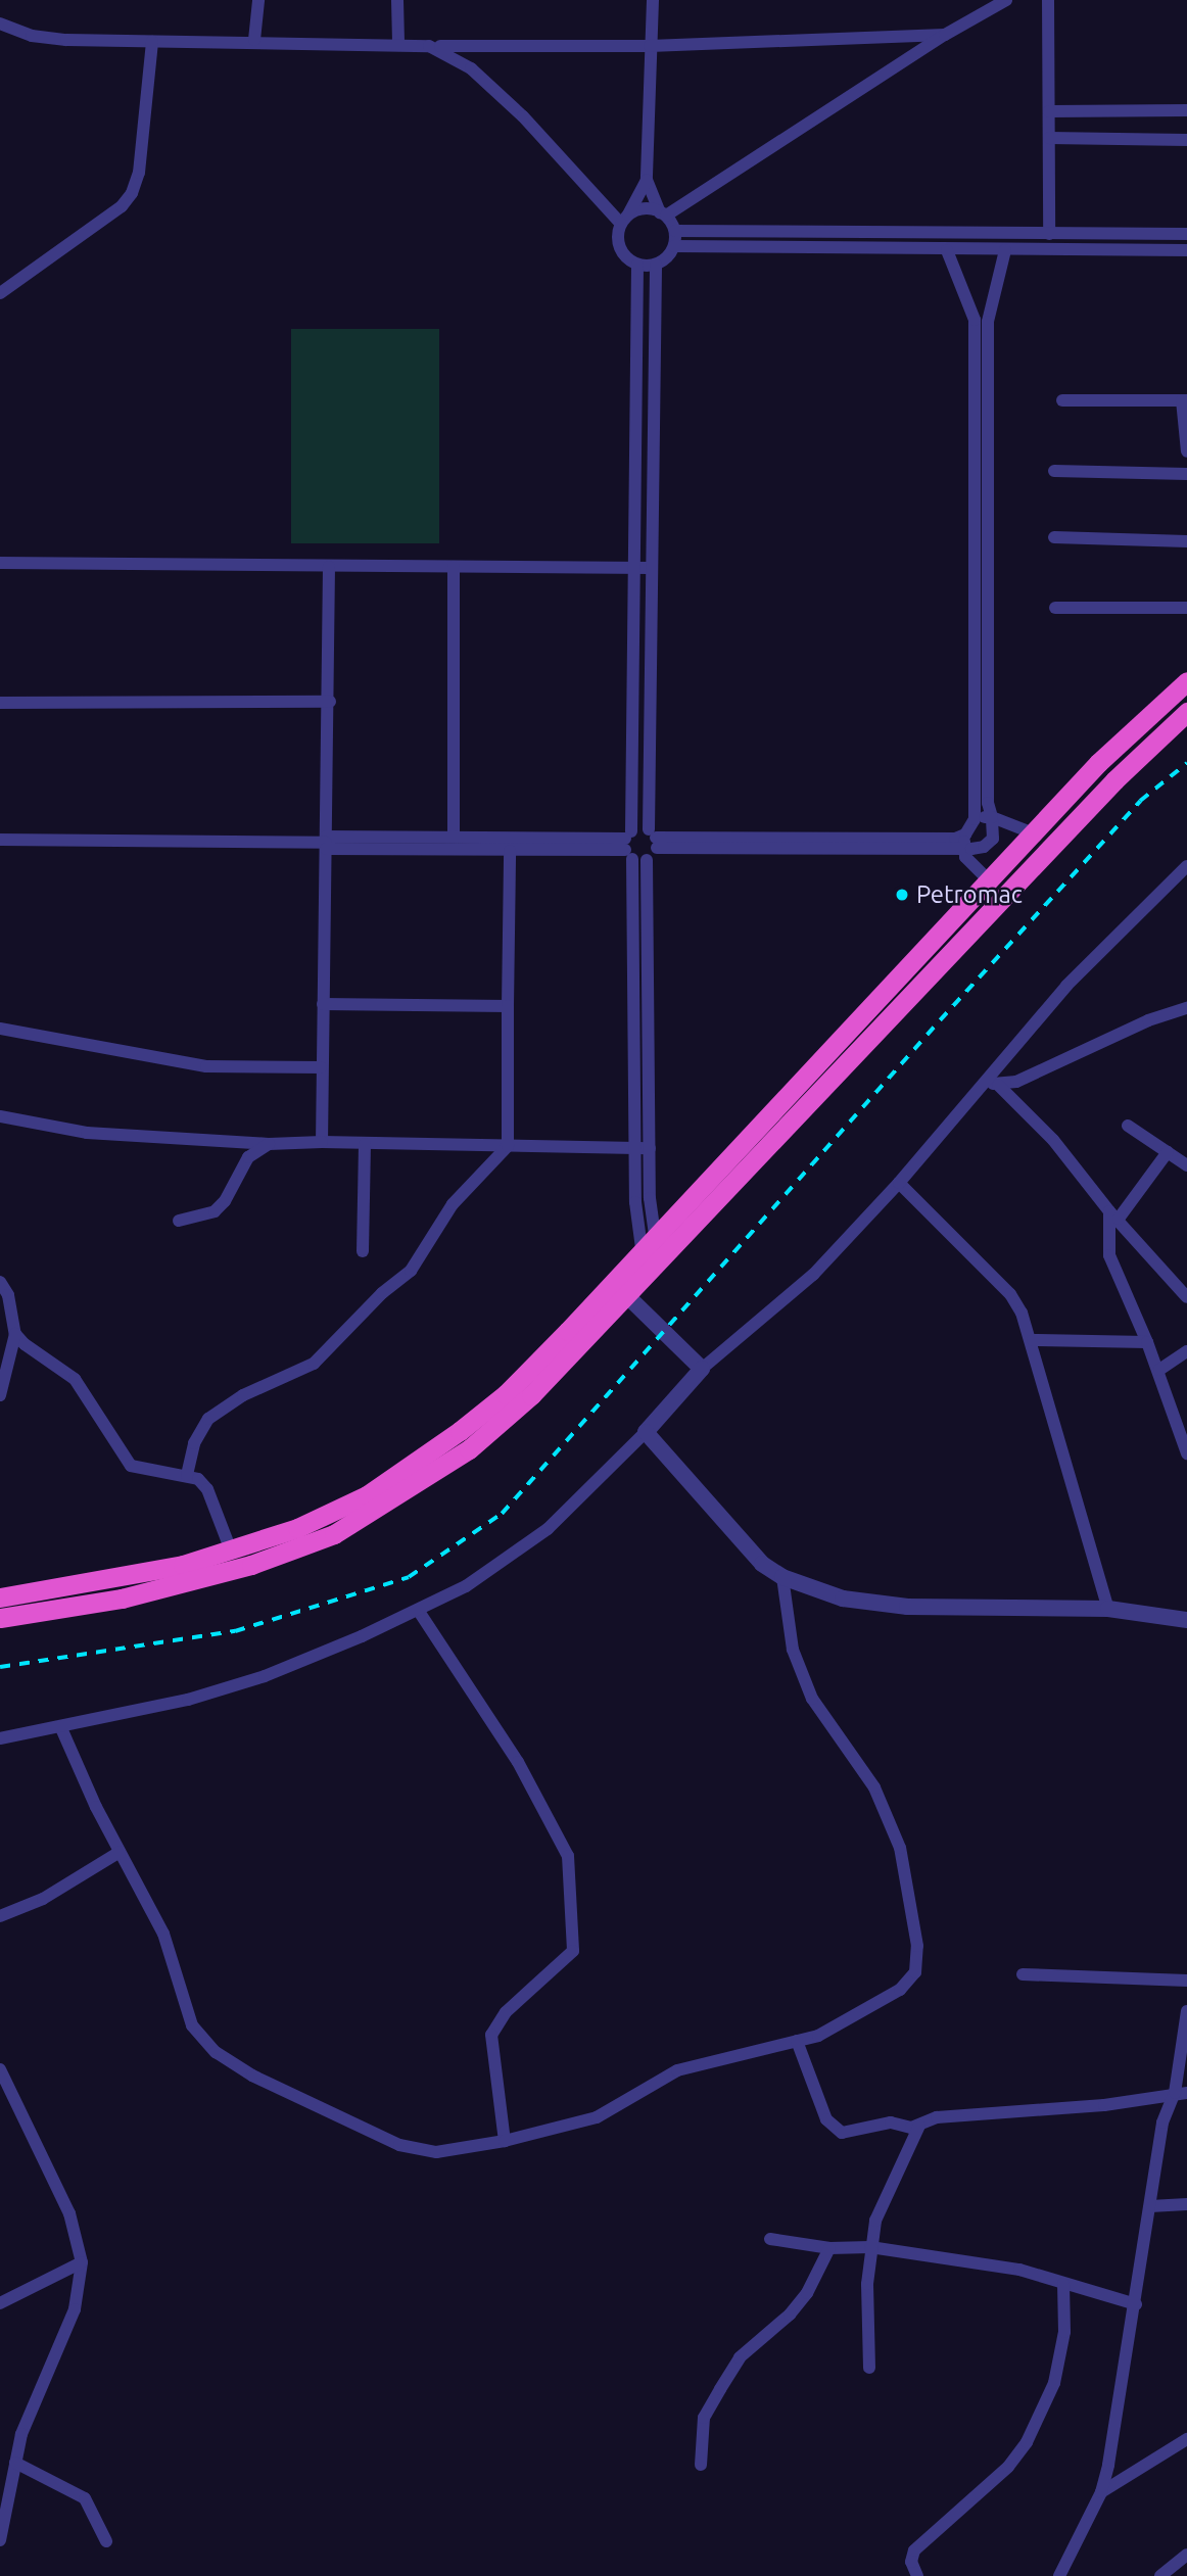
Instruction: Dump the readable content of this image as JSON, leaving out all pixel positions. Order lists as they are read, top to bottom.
{
  "places": ["Petromac"]
}
